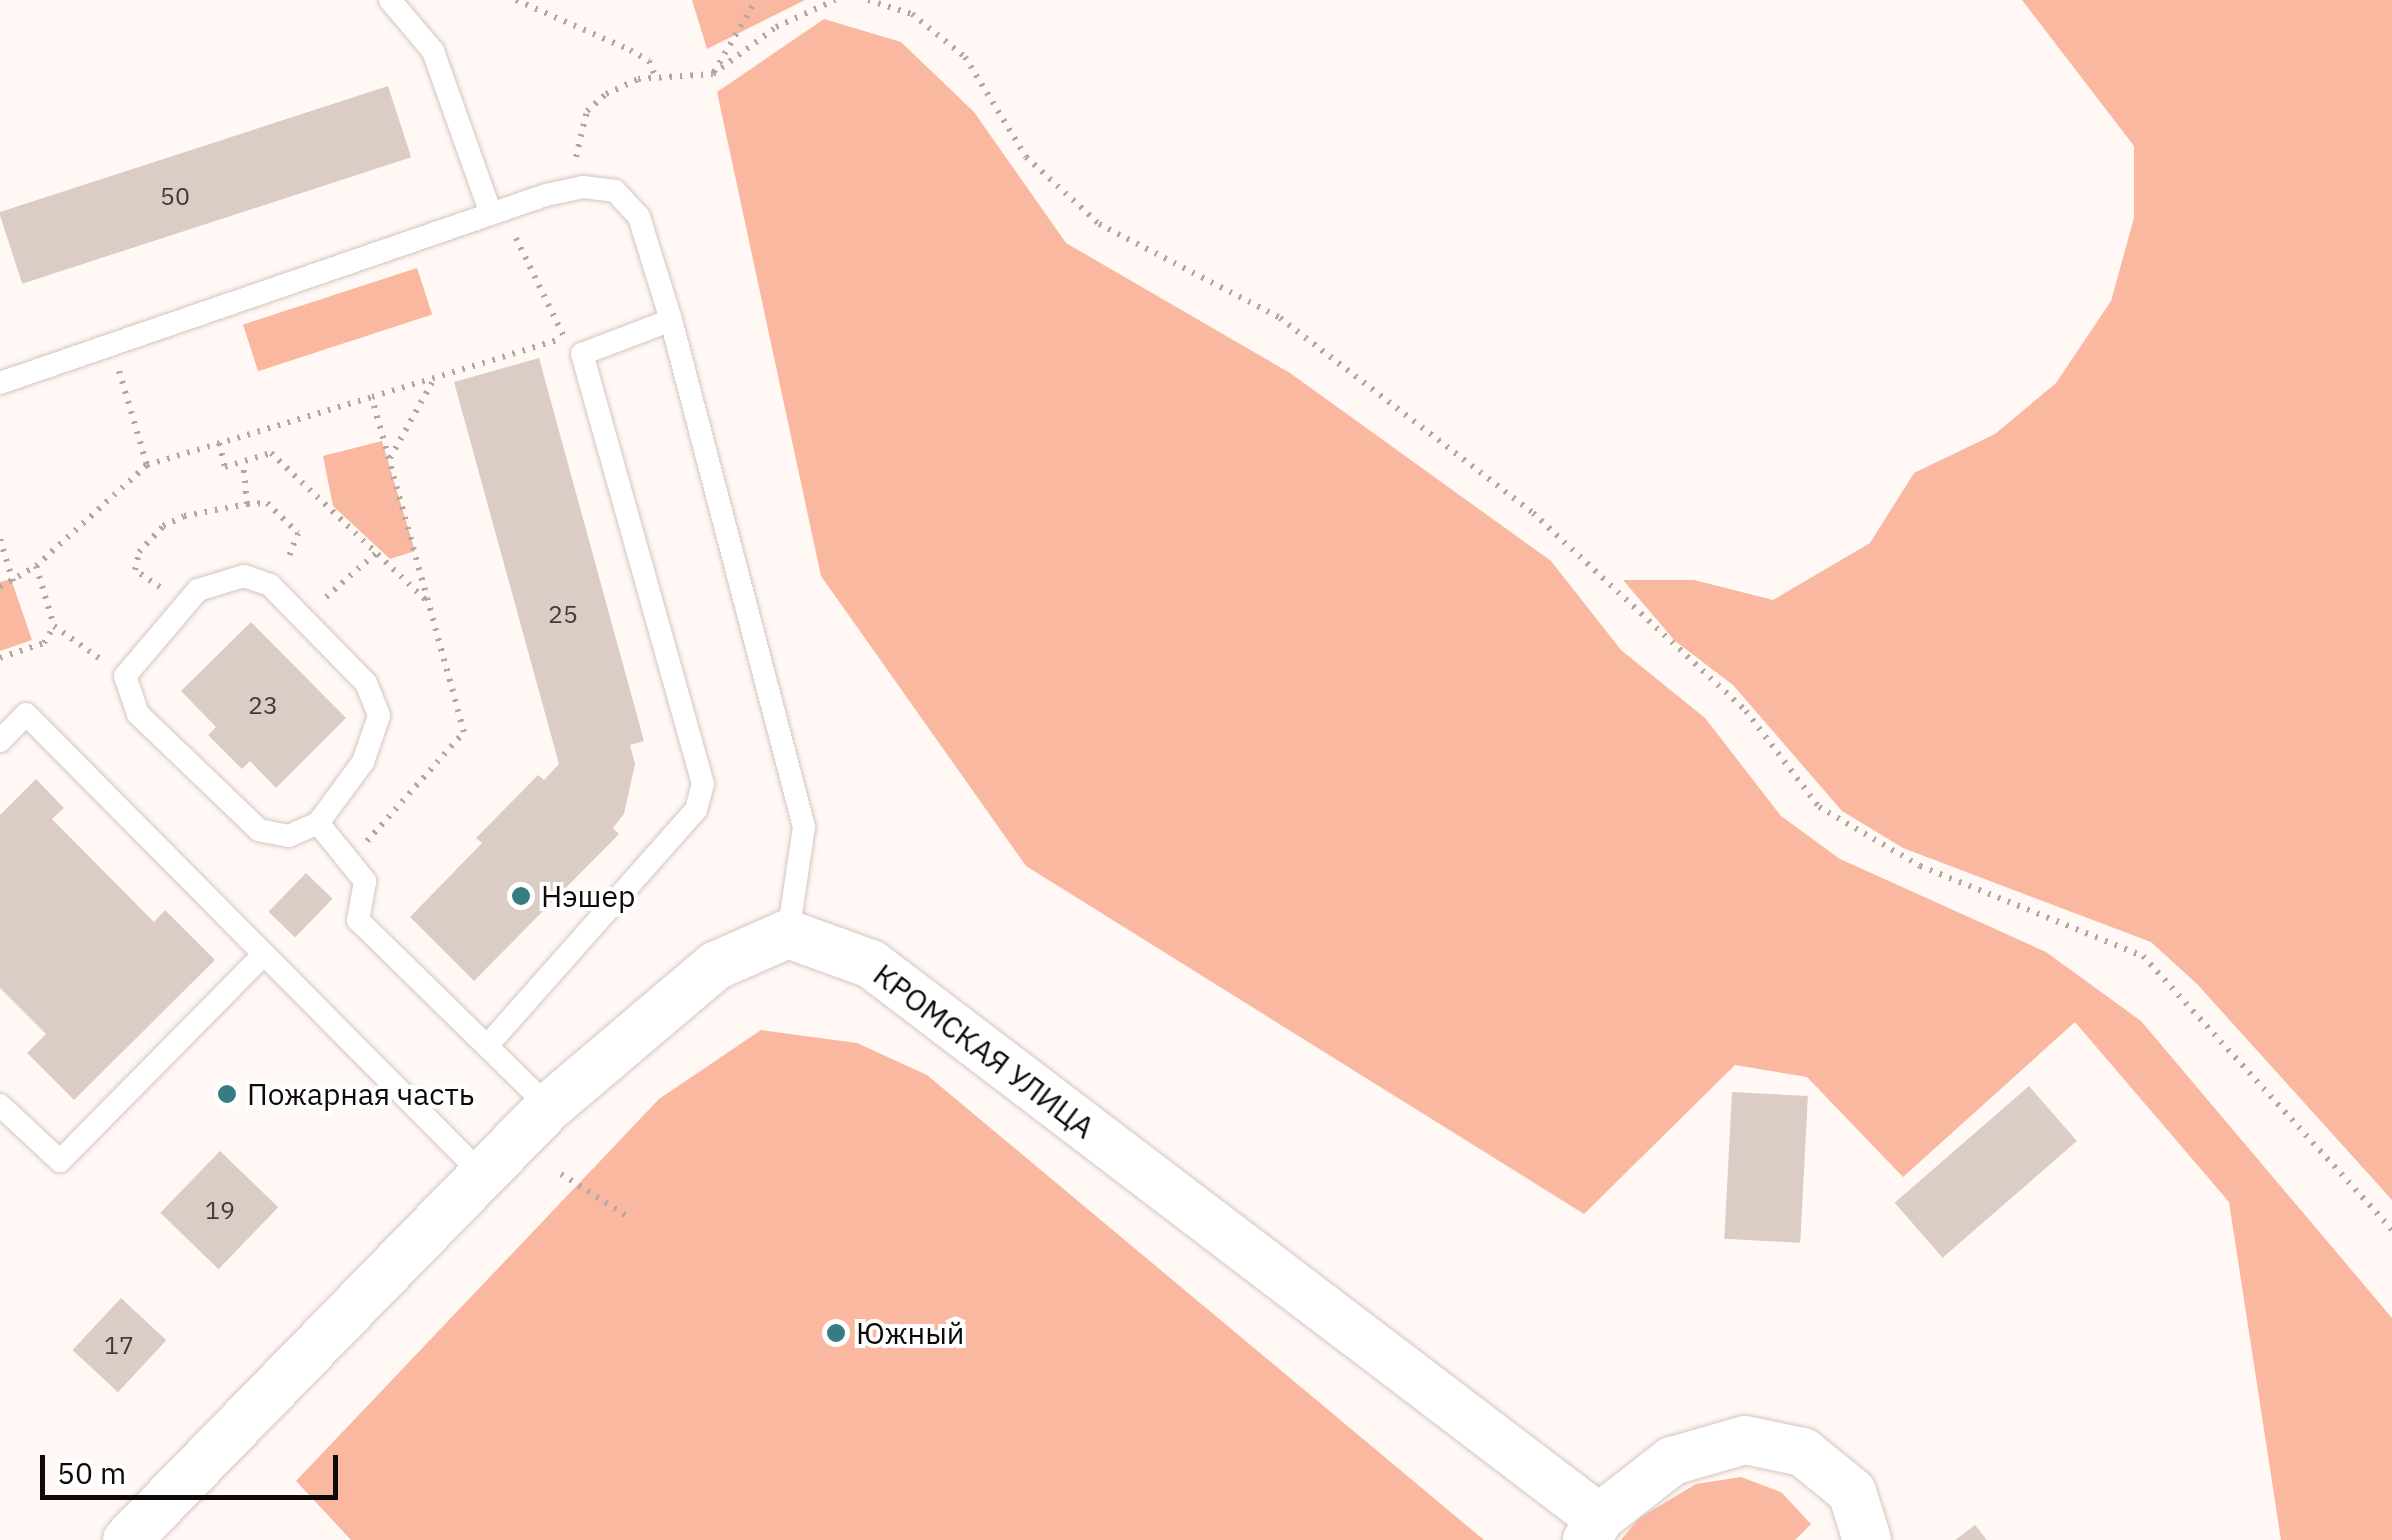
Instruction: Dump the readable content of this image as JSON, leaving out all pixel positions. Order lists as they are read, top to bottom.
{
  "streets": {
    "street": ["КРОМСКАЯ УЛИЦА"]
  },
  "places": ["Нэшер", "Пожарная часть", "Южный"],
  "house_numbers": [
    "50",
    "25",
    "23",
    "19",
    "17"
  ],
  "scale_bar": "50 m"
}
